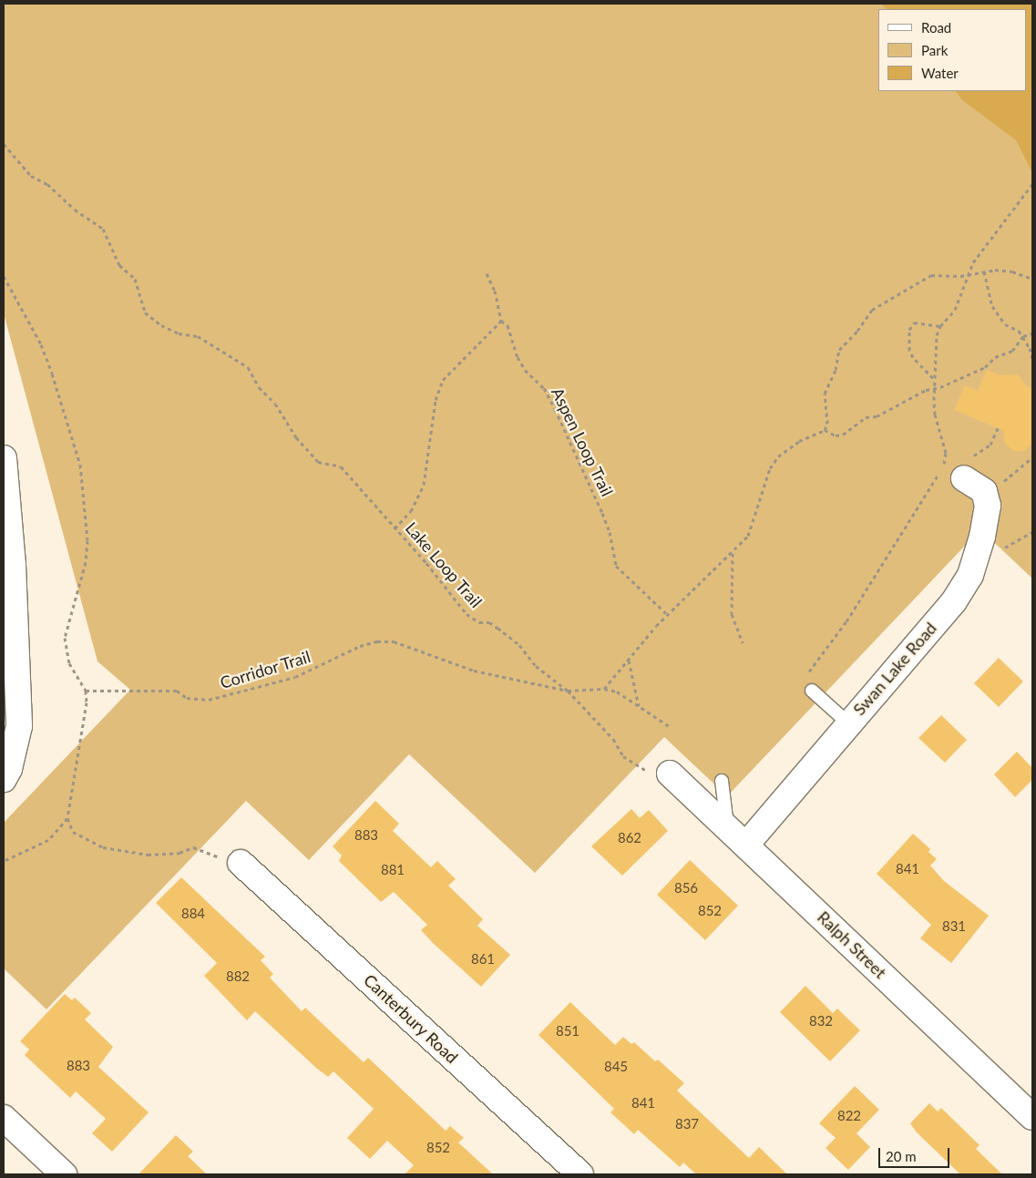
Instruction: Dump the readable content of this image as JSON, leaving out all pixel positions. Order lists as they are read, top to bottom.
{
  "streets": {
    "street": ["Swan Lake Road", "Ralph Street", "Canterbury Road"],
    "path": ["Aspen Loop Trail", "Lake Loop Trail", "Corridor Trail"]
  },
  "crossings": [
    ["Lake Loop Trail", "Corridor Trail"],
    ["Lake Loop Trail", "Ralph Street"],
    ["Swan Lake Road", "Ralph Street"]
  ],
  "house_numbers": [
    "883",
    "862",
    "841",
    "881",
    "856",
    "852",
    "884",
    "831",
    "861",
    "882",
    "832",
    "851",
    "883",
    "845",
    "841",
    "822",
    "837",
    "852"
  ],
  "legend": ["Road", "Park", "Water"],
  "scale_bar": "20 m"
}
